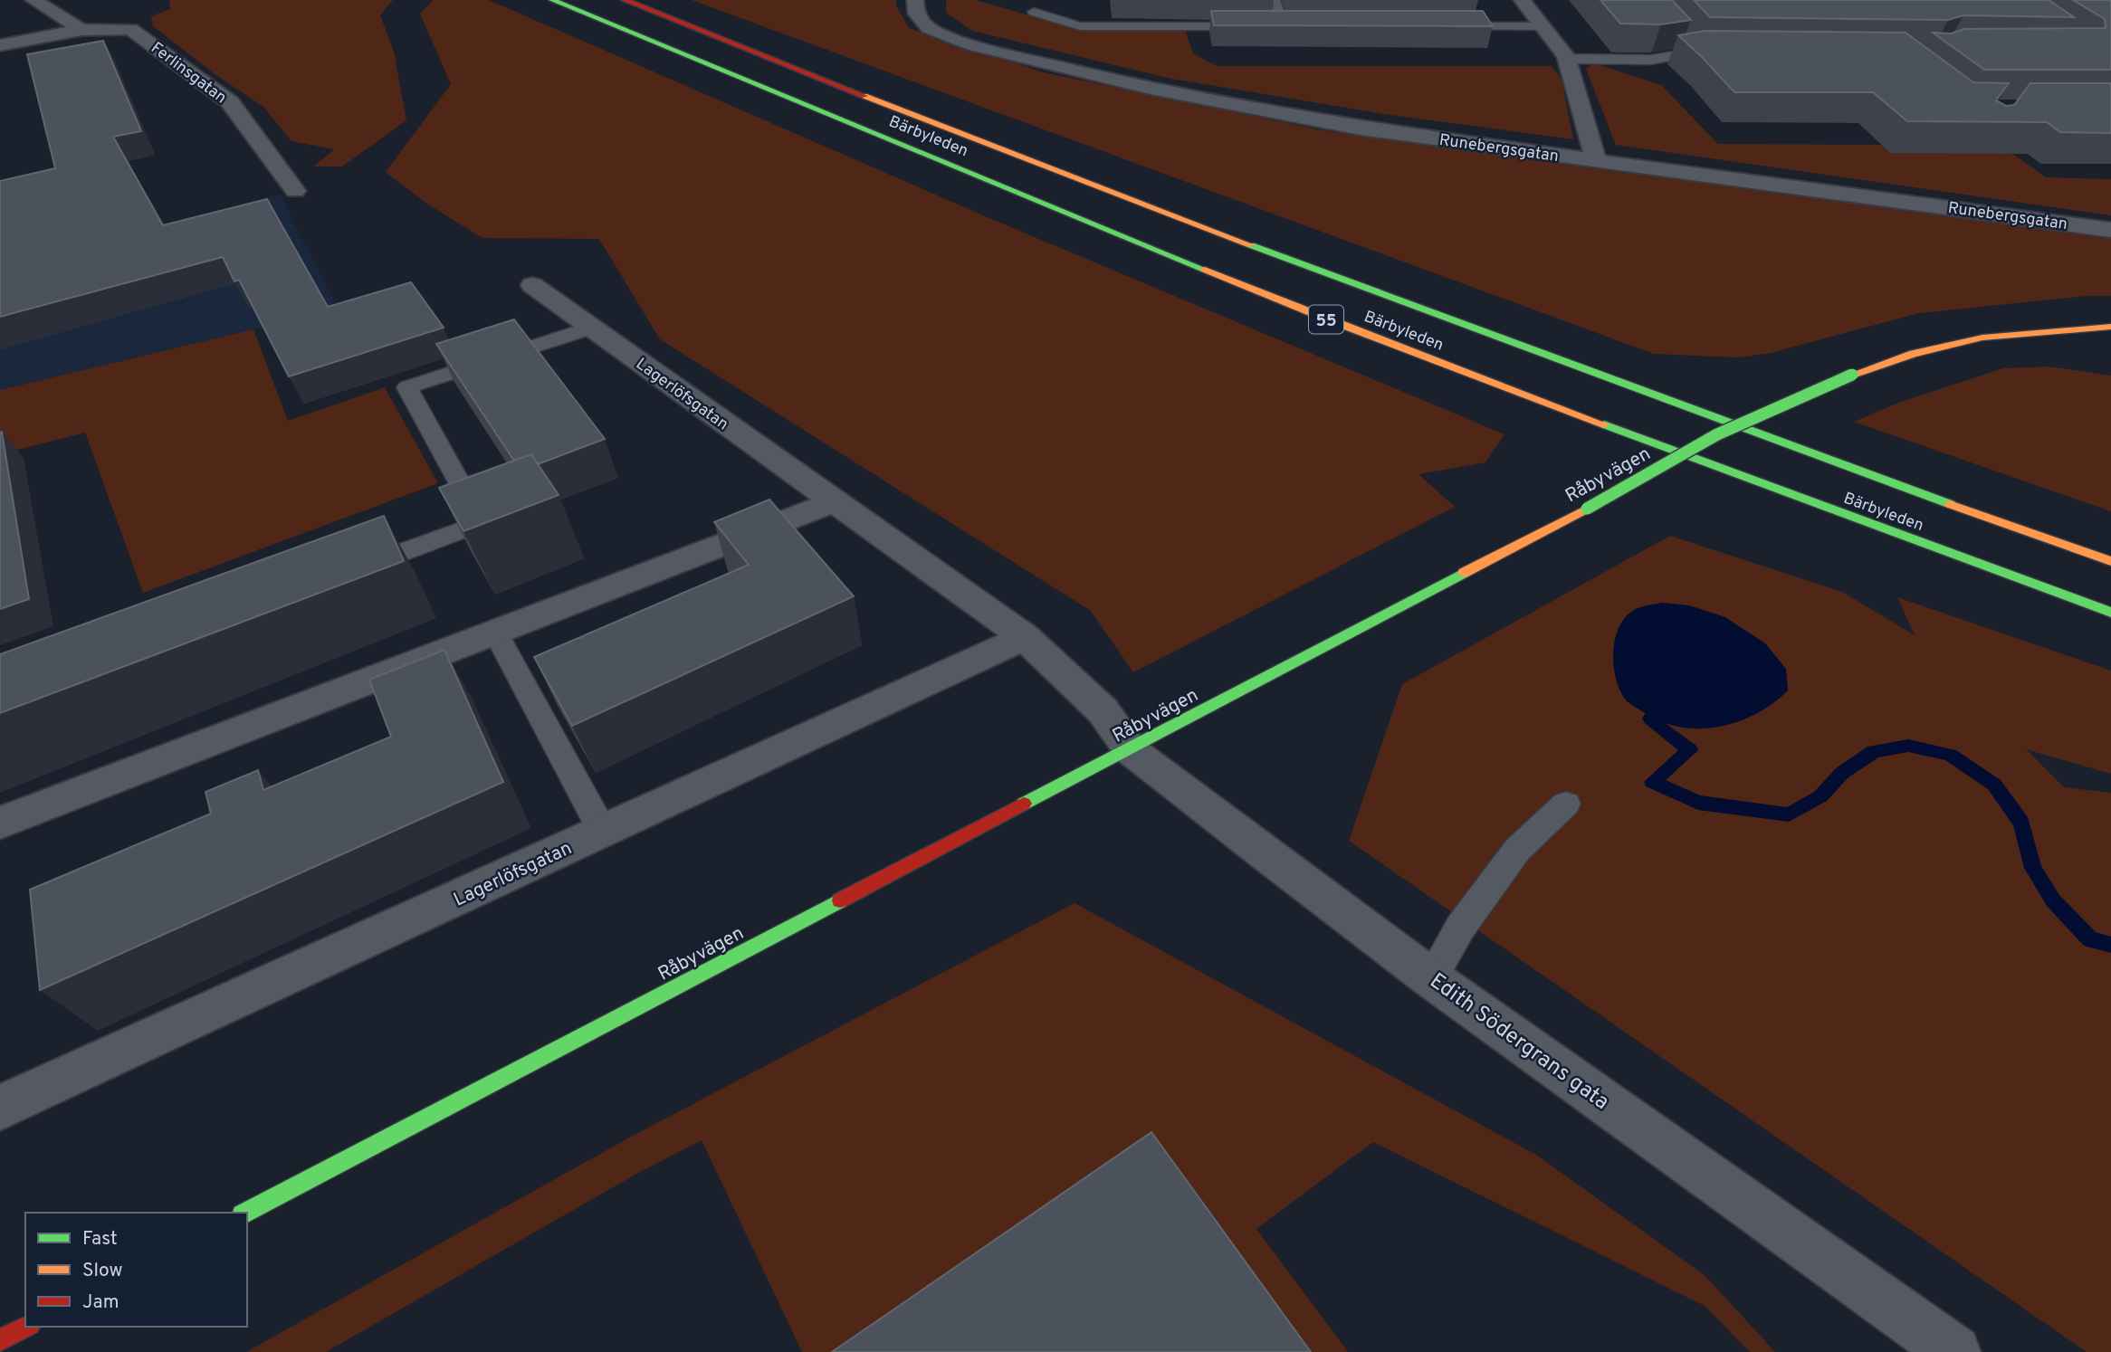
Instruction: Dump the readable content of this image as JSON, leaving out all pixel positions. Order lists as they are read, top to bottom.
{
  "streets": {
    "main road": ["Bärbyleden", "55", "Råbyvägen"],
    "street": [
      "Ferlinsgatan",
      "Runebergsgatan",
      "Lagerlöfsgatan",
      "Edith Södergrans gata"
    ]
  },
  "crossings": [
    ["Lagerlöfsgatan", "Edith Södergrans gata"],
    ["Råbyvägen", "Edith Södergrans gata"]
  ],
  "legend": ["Fast", "Slow", "Jam"]
}
